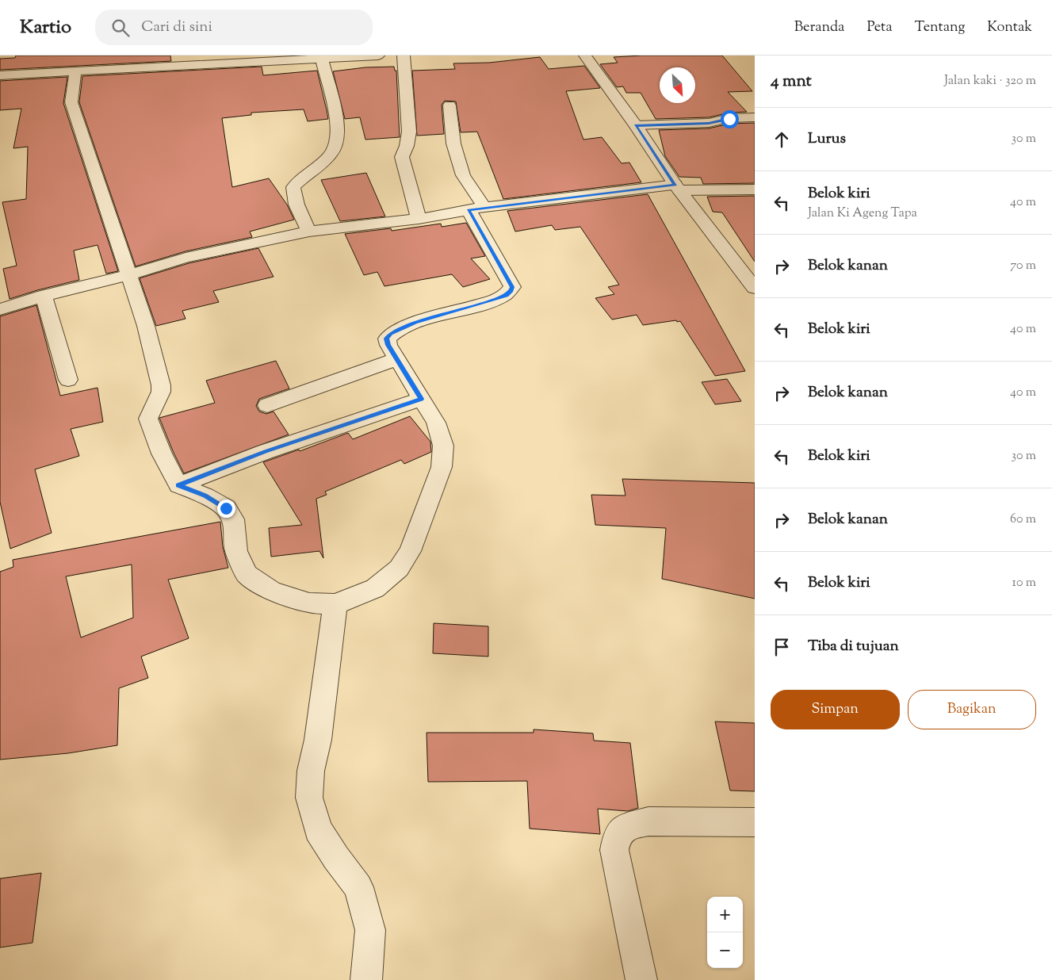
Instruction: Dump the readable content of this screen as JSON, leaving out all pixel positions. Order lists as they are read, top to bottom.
{
  "north": "bottom right",
  "page": {
    "header": "Kartio",
    "search": "Cari di sini",
    "nav": [
      "Beranda",
      "Peta",
      "Tentang",
      "Kontak"
    ],
    "heading": ["4 mnt", "Jalan kaki · 320 m"],
    "list": [
      ["Lurus", "30 m"],
      ["Belok kiri", "Jalan Ki Ageng Tapa", "40 m"],
      ["Belok kanan", "70 m"],
      ["Belok kiri", "40 m"],
      ["Belok kanan", "40 m"],
      ["Belok kiri", "30 m"],
      ["Belok kanan", "60 m"],
      ["Belok kiri", "10 m"],
      "Tiba di tujuan"
    ],
    "buttons": ["Simpan", "Bagikan"],
    "map_buttons": ["+", "−"]
  }
}
